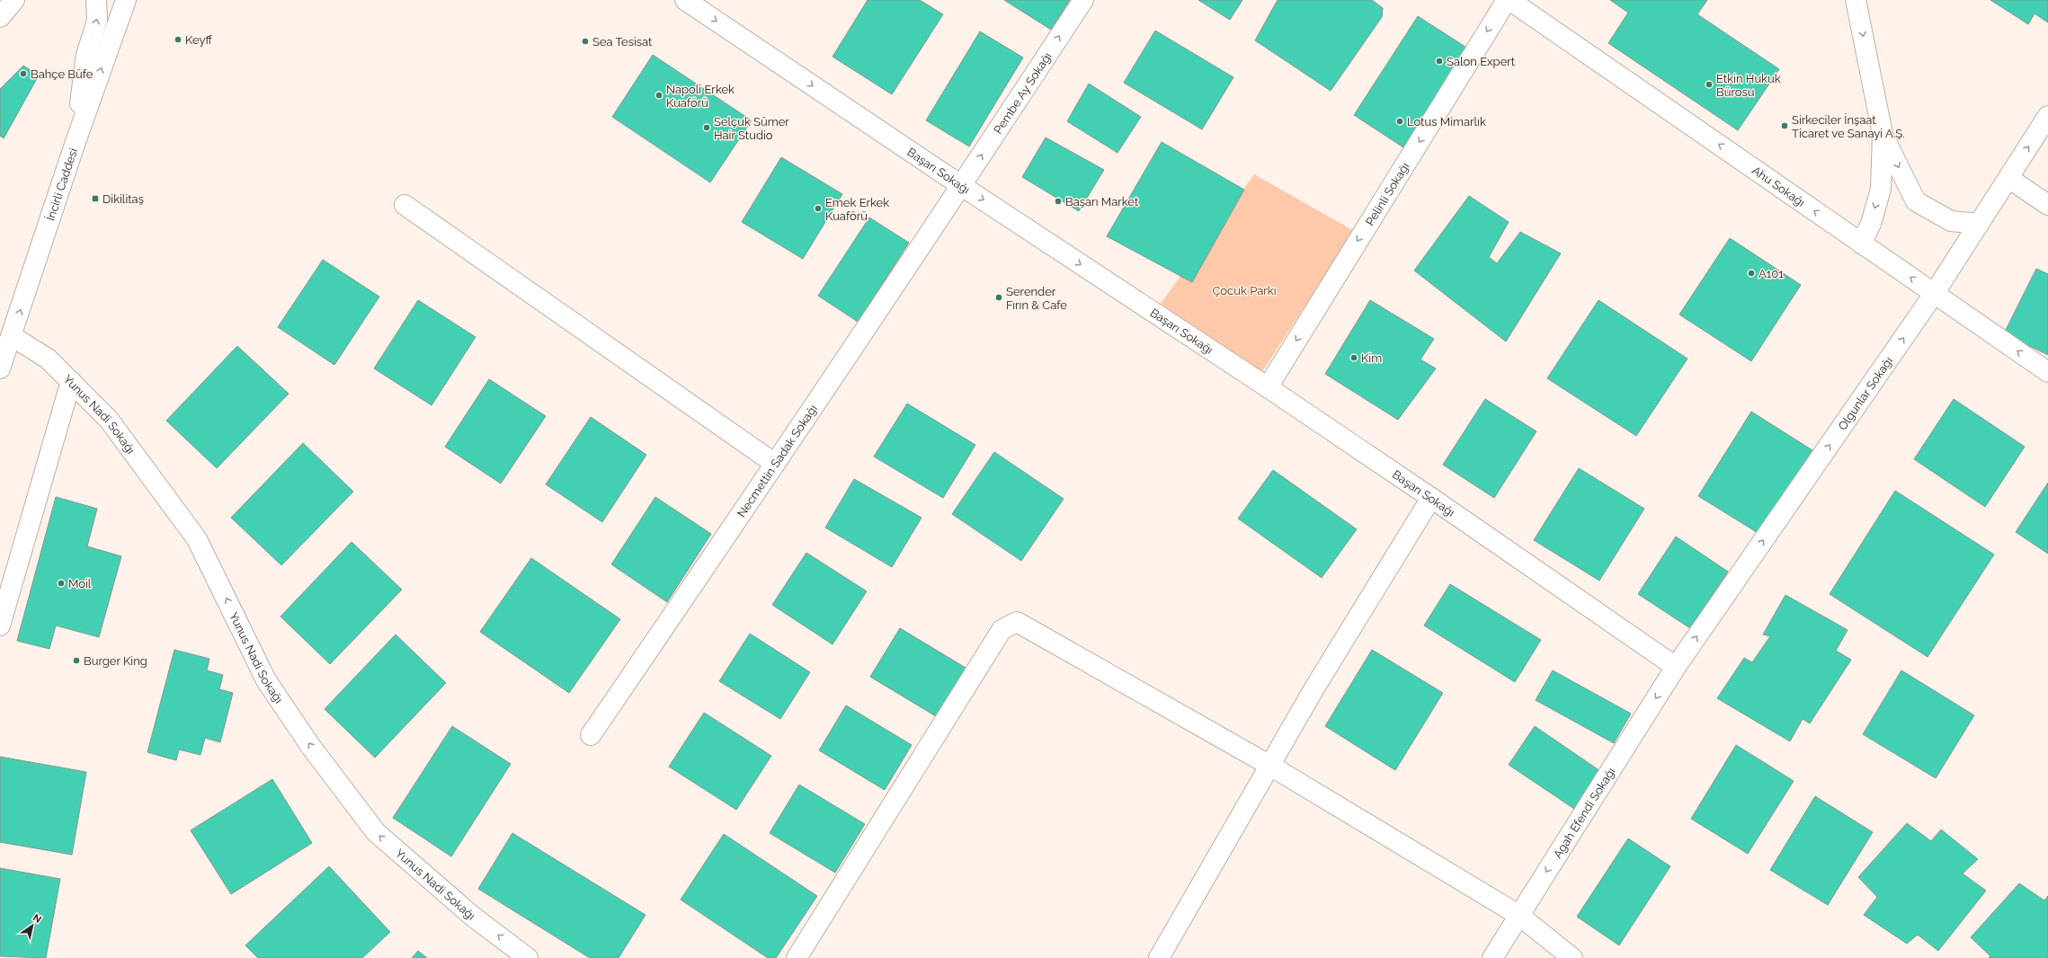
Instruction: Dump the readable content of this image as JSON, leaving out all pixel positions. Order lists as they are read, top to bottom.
{
  "streets": {
    "street": [
      "Pembe Ay Sokağı",
      "Başarı Sokağı",
      "İncirli Caddesi",
      "Ahu Sokağı",
      "Pelinli Sokağı",
      "Olgunlar Sokağı",
      "Yunus Nadi Sokağı",
      "Necmettin Sadak Sokağı",
      "Agah Efendi Sokağı"
    ]
  },
  "crossings": [
    ["Pembe Ay Sokağı", "Başarı Sokağı"],
    ["Pembe Ay Sokağı", "Necmettin Sadak Sokağı"],
    ["Başarı Sokağı", "Pelinli Sokağı"],
    ["Başarı Sokağı", "Olgunlar Sokağı"],
    ["Başarı Sokağı", "Necmettin Sadak Sokağı"],
    ["Başarı Sokağı", "Agah Efendi Sokağı"],
    ["İncirli Caddesi", "Yunus Nadi Sokağı"],
    ["Ahu Sokağı", "Olgunlar Sokağı"],
    ["Olgunlar Sokağı", "Agah Efendi Sokağı"]
  ],
  "one_way": [
    "Pembe Ay Sokağı",
    "Başarı Sokağı",
    "Ahu Sokağı",
    "Pelinli Sokağı",
    "Olgunlar Sokağı",
    "Yunus Nadi Sokağı",
    "Agah Efendi Sokağı"
  ],
  "parks": ["Çocuk Parkı"],
  "places": {
    "other": [
      "Keyff",
      "Sea Tesisat",
      "Salon Expert",
      "Bahçe Büfe",
      "Etkin Hukuk Bürosu",
      "Napoli Erkek Kuaförü",
      "Lotus Mimarlık",
      "Sirkeciler İnşaat Ticaret ve Sanayi A.Ş.",
      "Selçuk Sümer Hair Studio",
      "Başarı Market",
      "Emek Erkek Kuaförü",
      "A101",
      "Serender Fırın & Cafe",
      "Kim",
      "Moil",
      "Burger King"
    ],
    "transit": ["Dikilitaş"]
  },
  "north": "top right"
}
